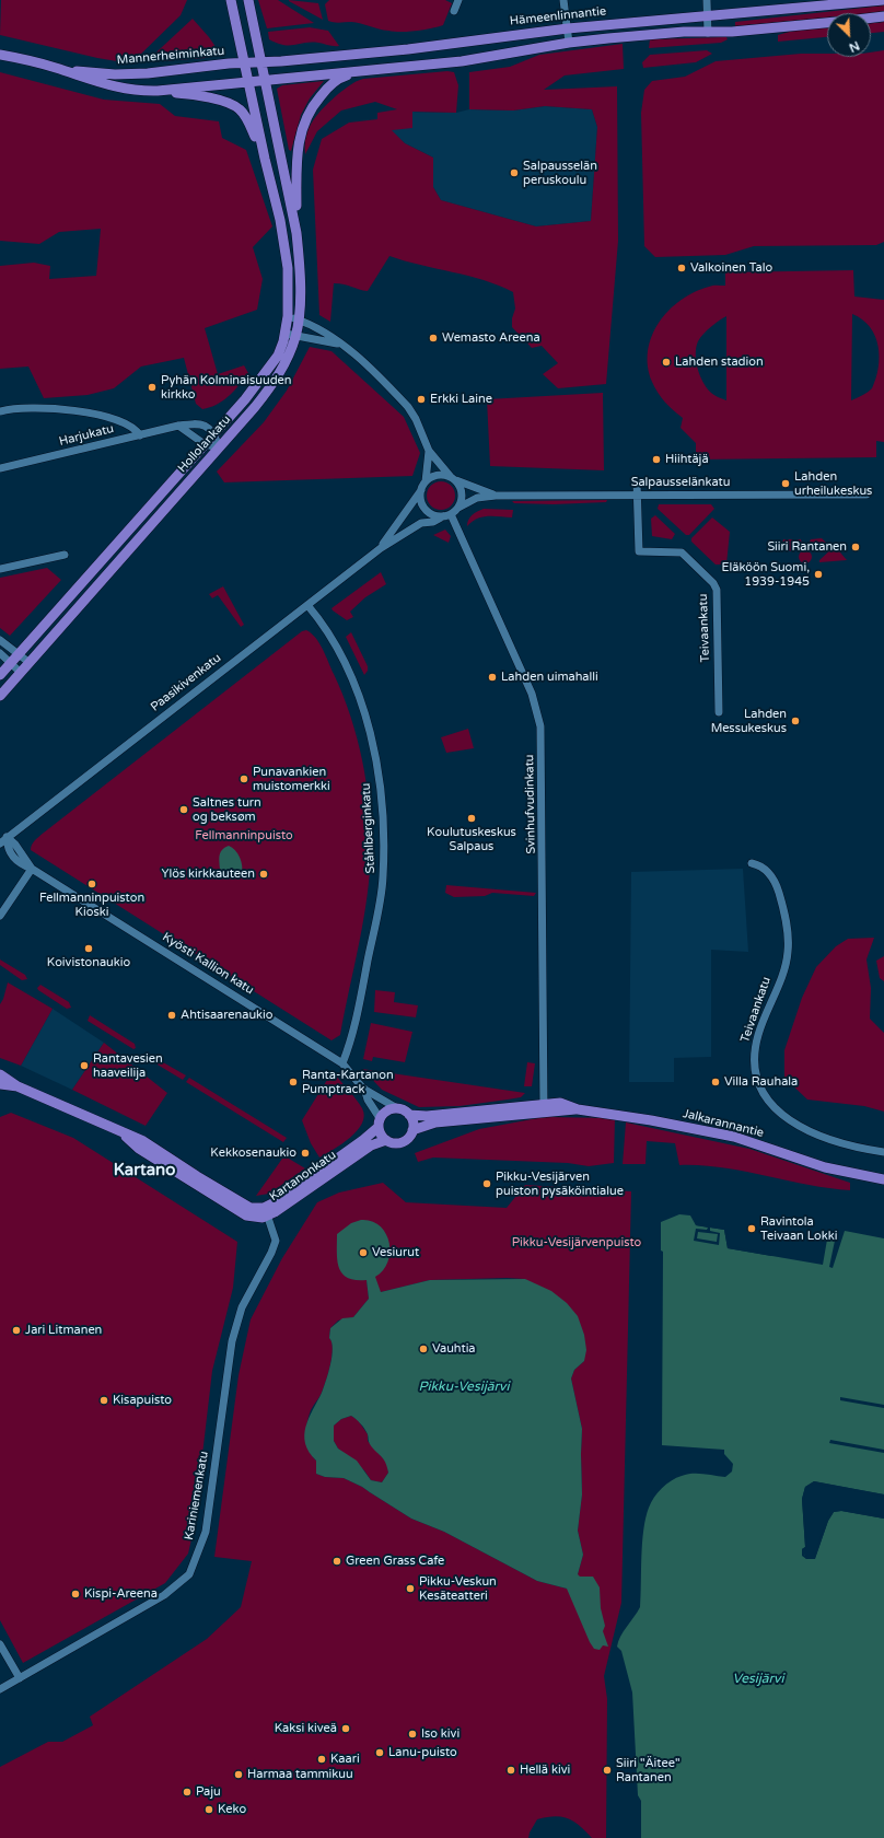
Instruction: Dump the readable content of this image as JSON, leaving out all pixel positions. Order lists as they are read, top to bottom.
{
  "streets": {
    "main road": [
      "Hämeenlinnantie",
      "Mannerheiminkatu",
      "Hollolankatu",
      "Jalkarannantie",
      "Kartanonkatu"
    ],
    "street": [
      "Harjukatu",
      "Salpausselänkatu",
      "Teivaankatu",
      "Paasikivenkatu",
      "Svinhufvudinkatu",
      "Ståhlberginkatu",
      "Kyösti Kallion katu",
      "Kariniemenkatu"
    ]
  },
  "crossings": [
    ["Hämeenlinnantie", "Mannerheiminkatu"],
    ["Hämeenlinnantie", "Hollolankatu"],
    ["Mannerheiminkatu", "Hollolankatu"],
    ["Harjukatu", "Hollolankatu"],
    ["Salpausselänkatu", "Teivaankatu"],
    ["Salpausselänkatu", "Paasikivenkatu"],
    ["Salpausselänkatu", "Svinhufvudinkatu"],
    ["Paasikivenkatu", "Svinhufvudinkatu"],
    ["Paasikivenkatu", "Ståhlberginkatu"],
    ["Paasikivenkatu", "Kyösti Kallion katu"],
    ["Svinhufvudinkatu", "Jalkarannantie"],
    ["Ståhlberginkatu", "Kyösti Kallion katu"],
    ["Kyösti Kallion katu", "Jalkarannantie"],
    ["Kyösti Kallion katu", "Kartanonkatu"],
    ["Jalkarannantie", "Kartanonkatu"],
    ["Kartanonkatu", "Kariniemenkatu"]
  ],
  "districts": ["Kartano"],
  "water": ["Pikku-Vesijärvi", "Vesijärvi"],
  "parks": ["Fellmanninpuisto", "Pikku-Vesijärvenpuisto"],
  "places": [
    "Salpausselän peruskoulu",
    "Valkoinen Talo",
    "Wemasto Areena",
    "Lahden stadion",
    "Pyhän Kolminaisuuden kirkko",
    "Erkki Laine",
    "Hiihtäjä",
    "Lahden urheilukeskus",
    "Siiri Rantanen",
    "Eläköön Suomi, 1939-1945",
    "Lahden uimahalli",
    "Lahden Messukeskus",
    "Punavankien muistomerkki",
    "Saltnes turn og beksøm",
    "Koulutuskeskus Salpaus",
    "Ylös kirkkauteen",
    "Fellmanninpuiston Kioski",
    "Koivistonaukio",
    "Ahtisaarenaukio",
    "Rantavesien haaveilija",
    "Ranta-Kartanon Pumptrack",
    "Villa Rauhala",
    "Kekkosenaukio",
    "Pikku-Vesijärven puiston pysäköintialue",
    "Ravintola Teivaan Lokki",
    "Vesiurut",
    "Jari Litmanen",
    "Vauhtia",
    "Kisapuisto",
    "Green Grass Cafe",
    "Pikku-Veskun Kesäteatteri",
    "Kispi-Areena",
    "Kaksi kiveä",
    "Iso kivi",
    "Lanu-puisto",
    "Kaari",
    "Hellä kivi",
    "Siiri \"Äitee\" Rantanen",
    "Harmaa tammikuu",
    "Paju",
    "Keko"
  ],
  "north": "bottom right"
}
